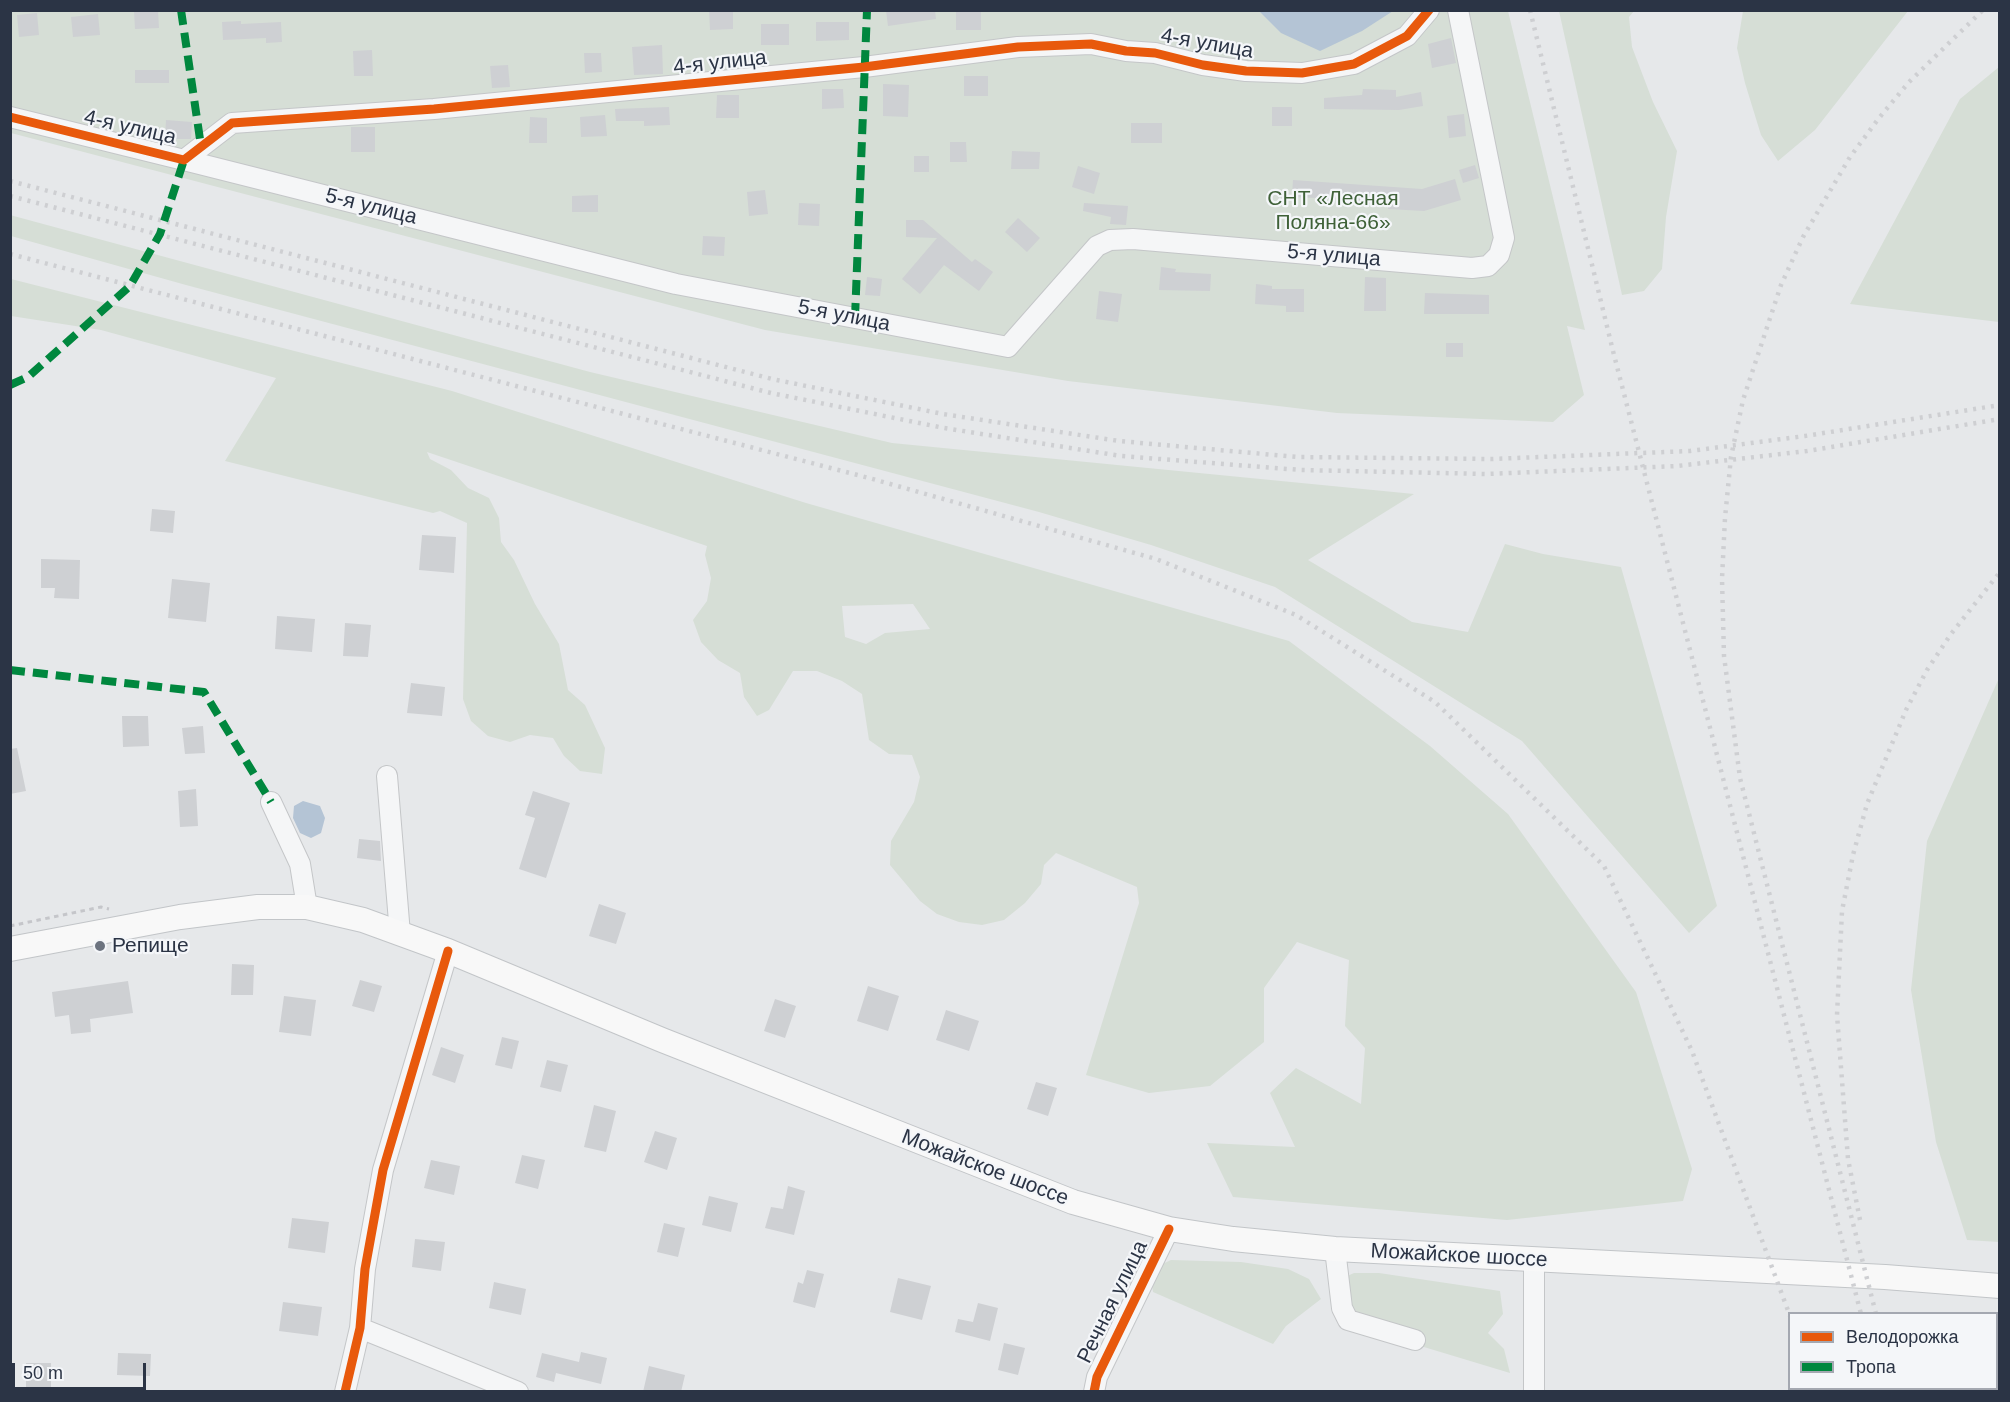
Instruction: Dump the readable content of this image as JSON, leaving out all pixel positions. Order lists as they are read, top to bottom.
{
  "streets": {
    "main road": ["Можайское шоссе"],
    "street": ["4-я улица", "5-я улица", "Речная улица"]
  },
  "crossings": [
    ["4-я улица", "5-я улица"],
    ["Можайское шоссе", "Речная улица"]
  ],
  "parks": ["СНТ «Лесная Поляна-66»"],
  "places": ["Репище"],
  "legend": ["Велодорожка", "Тропа"],
  "scale_bar": "50 m"
}
